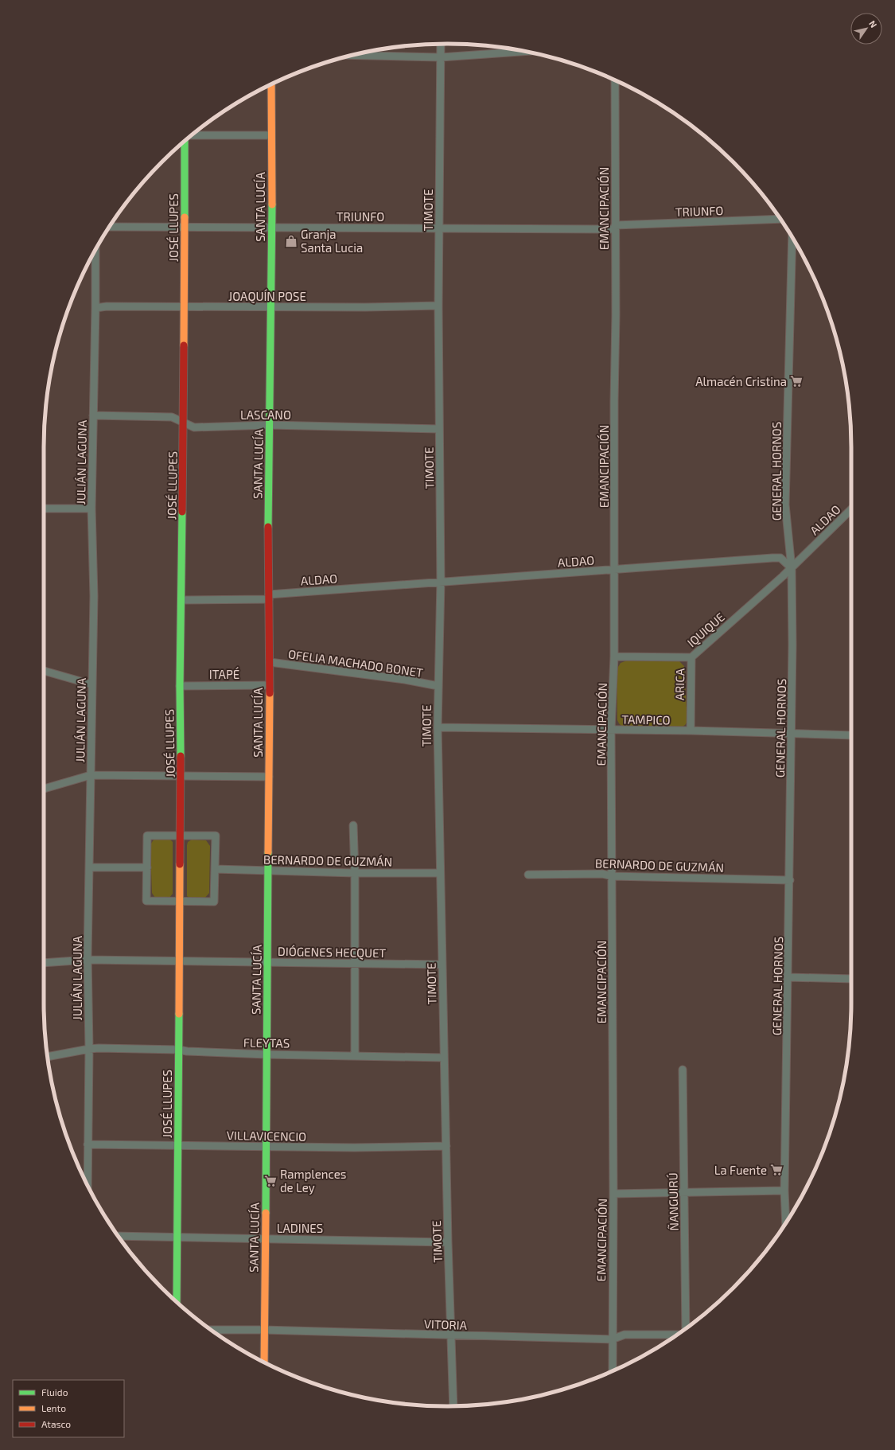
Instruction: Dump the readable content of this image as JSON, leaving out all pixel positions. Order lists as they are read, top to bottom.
{
  "streets": {
    "street": [
      "SANTA LUCÍA",
      "EMANCIPACIÓN",
      "TIMOTE",
      "TRIUNFO",
      "JOSÉ LLUPES",
      "JOAQUÍN POSE",
      "LASCANO",
      "JULIÁN LAGUNA",
      "GENERAL HORNOS",
      "ALDAO",
      "IQUIQUE",
      "OFELIA MACHADO BONET",
      "ITAPÉ",
      "ARICA",
      "TAMPICO",
      "BERNARDO DE GUZMÁN",
      "DIÓGENES HECQUET",
      "FLEYTAS",
      "VILLAVICENCIO",
      "ÑANGUIRÚ",
      "LADINES",
      "VITORIA"
    ]
  },
  "crossings": [
    ["SANTA LUCÍA", "TRIUNFO"],
    ["SANTA LUCÍA", "JOAQUÍN POSE"],
    ["SANTA LUCÍA", "LASCANO"],
    ["SANTA LUCÍA", "ALDAO"],
    ["SANTA LUCÍA", "OFELIA MACHADO BONET"],
    ["SANTA LUCÍA", "ITAPÉ"],
    ["SANTA LUCÍA", "BERNARDO DE GUZMÁN"],
    ["SANTA LUCÍA", "DIÓGENES HECQUET"],
    ["SANTA LUCÍA", "FLEYTAS"],
    ["SANTA LUCÍA", "VILLAVICENCIO"],
    ["SANTA LUCÍA", "LADINES"],
    ["SANTA LUCÍA", "VITORIA"],
    ["EMANCIPACIÓN", "TRIUNFO"],
    ["EMANCIPACIÓN", "ALDAO"],
    ["EMANCIPACIÓN", "IQUIQUE"],
    ["EMANCIPACIÓN", "TAMPICO"],
    ["EMANCIPACIÓN", "BERNARDO DE GUZMÁN"],
    ["EMANCIPACIÓN", "VITORIA"],
    ["TIMOTE", "TRIUNFO"],
    ["TIMOTE", "JOAQUÍN POSE"],
    ["TIMOTE", "LASCANO"],
    ["TIMOTE", "ALDAO"],
    ["TIMOTE", "OFELIA MACHADO BONET"],
    ["TIMOTE", "TAMPICO"],
    ["TIMOTE", "BERNARDO DE GUZMÁN"],
    ["TIMOTE", "DIÓGENES HECQUET"],
    ["TIMOTE", "FLEYTAS"],
    ["TIMOTE", "VILLAVICENCIO"],
    ["TIMOTE", "LADINES"],
    ["TIMOTE", "VITORIA"],
    ["TRIUNFO", "JOSÉ LLUPES"],
    ["JOSÉ LLUPES", "JOAQUÍN POSE"],
    ["JOSÉ LLUPES", "LASCANO"],
    ["JOSÉ LLUPES", "ALDAO"],
    ["JOSÉ LLUPES", "ITAPÉ"],
    ["JOSÉ LLUPES", "DIÓGENES HECQUET"],
    ["JOSÉ LLUPES", "FLEYTAS"],
    ["JOSÉ LLUPES", "VILLAVICENCIO"],
    ["JOSÉ LLUPES", "LADINES"],
    ["JOAQUÍN POSE", "JULIÁN LAGUNA"],
    ["LASCANO", "JULIÁN LAGUNA"],
    ["JULIÁN LAGUNA", "DIÓGENES HECQUET"],
    ["JULIÁN LAGUNA", "FLEYTAS"],
    ["JULIÁN LAGUNA", "VILLAVICENCIO"],
    ["GENERAL HORNOS", "ALDAO"],
    ["GENERAL HORNOS", "IQUIQUE"],
    ["GENERAL HORNOS", "TAMPICO"],
    ["GENERAL HORNOS", "BERNARDO DE GUZMÁN"],
    ["ALDAO", "IQUIQUE"],
    ["IQUIQUE", "ARICA"],
    ["ARICA", "TAMPICO"]
  ],
  "places": {
    "shop": ["Granja Santa Lucia"],
    "supermarket": ["Almacén Cristina", "La Fuente", "Ramplences de Ley"]
  },
  "legend": ["Fluido", "Lento", "Atasco"],
  "north": "top right"
}
